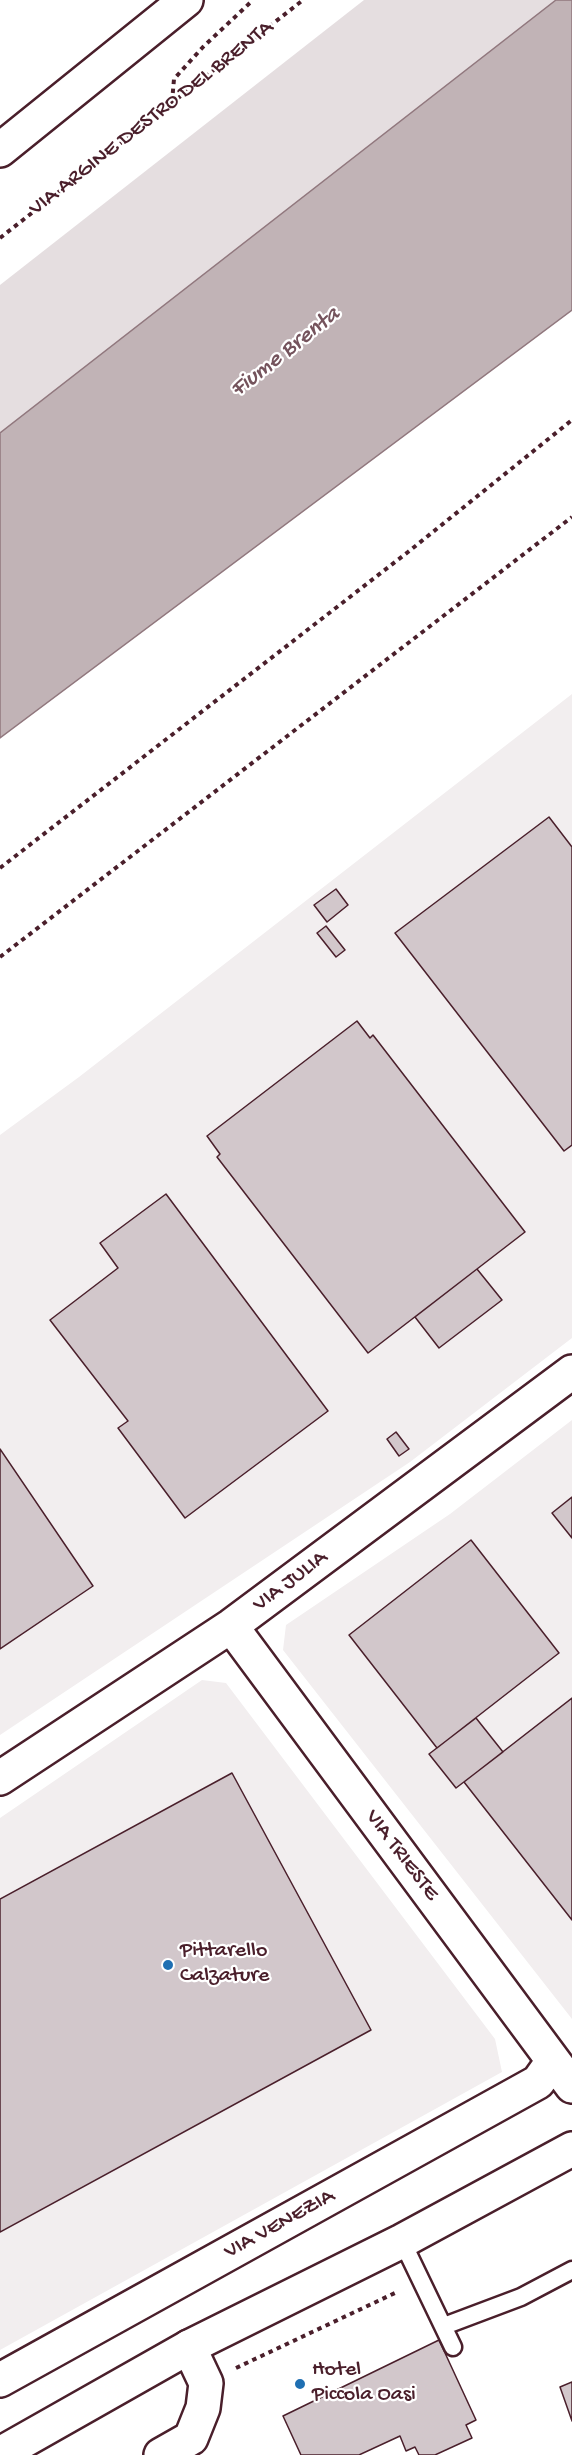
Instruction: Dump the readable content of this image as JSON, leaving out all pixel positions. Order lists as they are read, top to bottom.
{
  "streets": {
    "street": ["VIA JULIA", "VIA TRIESTE", "VIA VENEZIA"],
    "path": ["VIA ARGINE DESTRO DEL BRENTA"]
  },
  "crossings": [
    ["VIA JULIA", "VIA TRIESTE"],
    ["VIA TRIESTE", "VIA VENEZIA"]
  ],
  "water": ["Fiume Brenta"],
  "places": ["Pittarello Calzature", "Hotel Piccola Oasi"]
}
